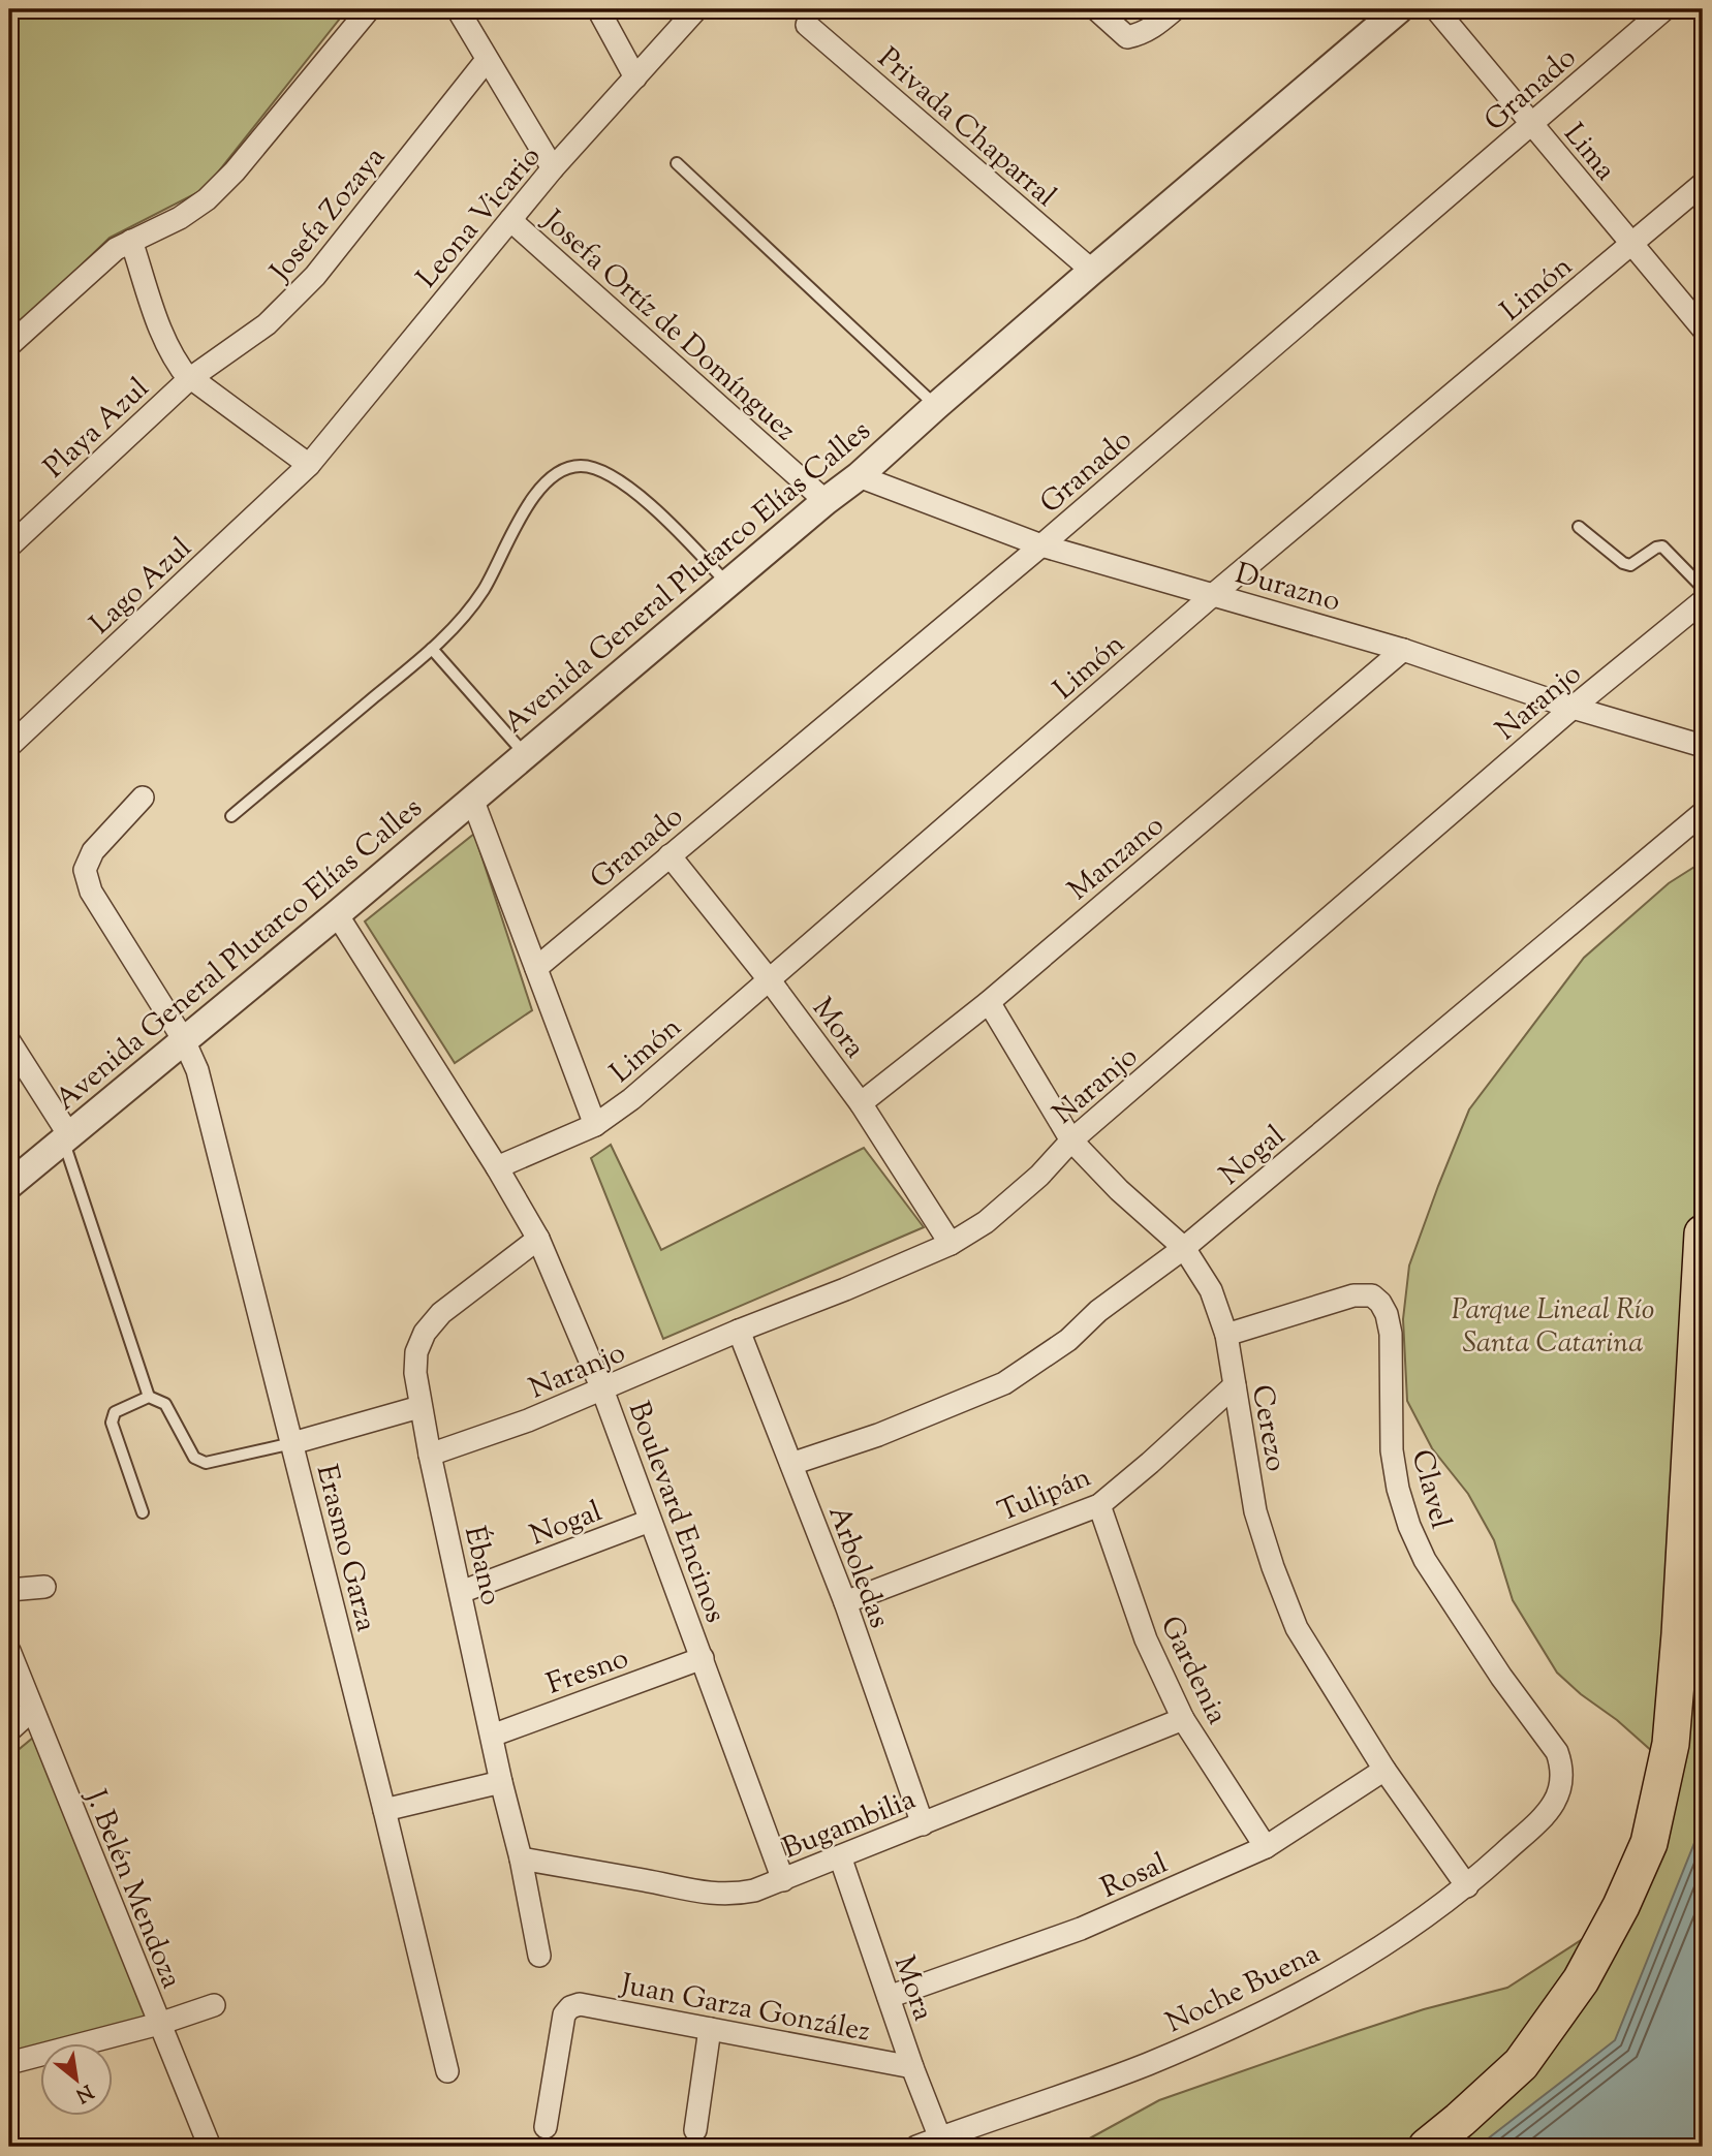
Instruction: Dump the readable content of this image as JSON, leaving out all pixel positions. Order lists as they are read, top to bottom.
{
  "streets": {
    "street": [
      "Granado",
      "Privada Chaparral",
      "Lima",
      "Josefa Zozaya",
      "Leona Vicario",
      "Limón",
      "Josefa Ortíz de Domínguez",
      "Playa Azul",
      "Avenida General Plutarco Elías Calles",
      "Lago Azul",
      "Durazno",
      "Naranjo",
      "Manzano",
      "Mora",
      "Nogal",
      "Cerezo",
      "Clavel",
      "Tulipán",
      "Boulevard Encinos",
      "Erasmo Garza",
      "Ébano",
      "Arboledas",
      "Fresno",
      "Gardenia",
      "Bugambilia",
      "Rosal",
      "J. Belén Mendoza",
      "Noche Buena",
      "Juan Garza González"
    ]
  },
  "crossings": [
    ["Granado", "Lima"],
    ["Granado", "Durazno"],
    ["Granado", "Mora"],
    ["Privada Chaparral", "Avenida General Plutarco Elías Calles"],
    ["Lima", "Limón"],
    ["Josefa Zozaya", "Playa Azul"],
    ["Leona Vicario", "Josefa Ortíz de Domínguez"],
    ["Leona Vicario", "Lago Azul"],
    ["Limón", "Durazno"],
    ["Limón", "Mora"],
    ["Limón", "Boulevard Encinos"],
    ["Josefa Ortíz de Domínguez", "Avenida General Plutarco Elías Calles"],
    ["Avenida General Plutarco Elías Calles", "Durazno"],
    ["Avenida General Plutarco Elías Calles", "Boulevard Encinos"],
    ["Avenida General Plutarco Elías Calles", "Erasmo Garza"],
    ["Durazno", "Naranjo"],
    ["Durazno", "Manzano"],
    ["Naranjo", "Mora"],
    ["Naranjo", "Cerezo"],
    ["Naranjo", "Boulevard Encinos"],
    ["Naranjo", "Ébano"],
    ["Naranjo", "Arboledas"],
    ["Manzano", "Mora"],
    ["Manzano", "Cerezo"],
    ["Mora", "Bugambilia"],
    ["Mora", "Rosal"],
    ["Mora", "Noche Buena"],
    ["Mora", "Juan Garza González"],
    ["Nogal", "Cerezo"],
    ["Nogal", "Boulevard Encinos"],
    ["Nogal", "Ébano"],
    ["Nogal", "Arboledas"],
    ["Cerezo", "Clavel"],
    ["Cerezo", "Tulipán"],
    ["Cerezo", "Rosal"],
    ["Cerezo", "Noche Buena"],
    ["Clavel", "Noche Buena"],
    ["Tulipán", "Arboledas"],
    ["Tulipán", "Gardenia"],
    ["Boulevard Encinos", "Ébano"],
    ["Boulevard Encinos", "Fresno"],
    ["Boulevard Encinos", "Bugambilia"],
    ["Ébano", "Fresno"],
    ["Ébano", "Bugambilia"],
    ["Arboledas", "Bugambilia"],
    ["Gardenia", "Bugambilia"],
    ["Gardenia", "Rosal"]
  ],
  "parks": ["Parque Lineal Río Santa Catarina"],
  "north": "bottom right"
}
